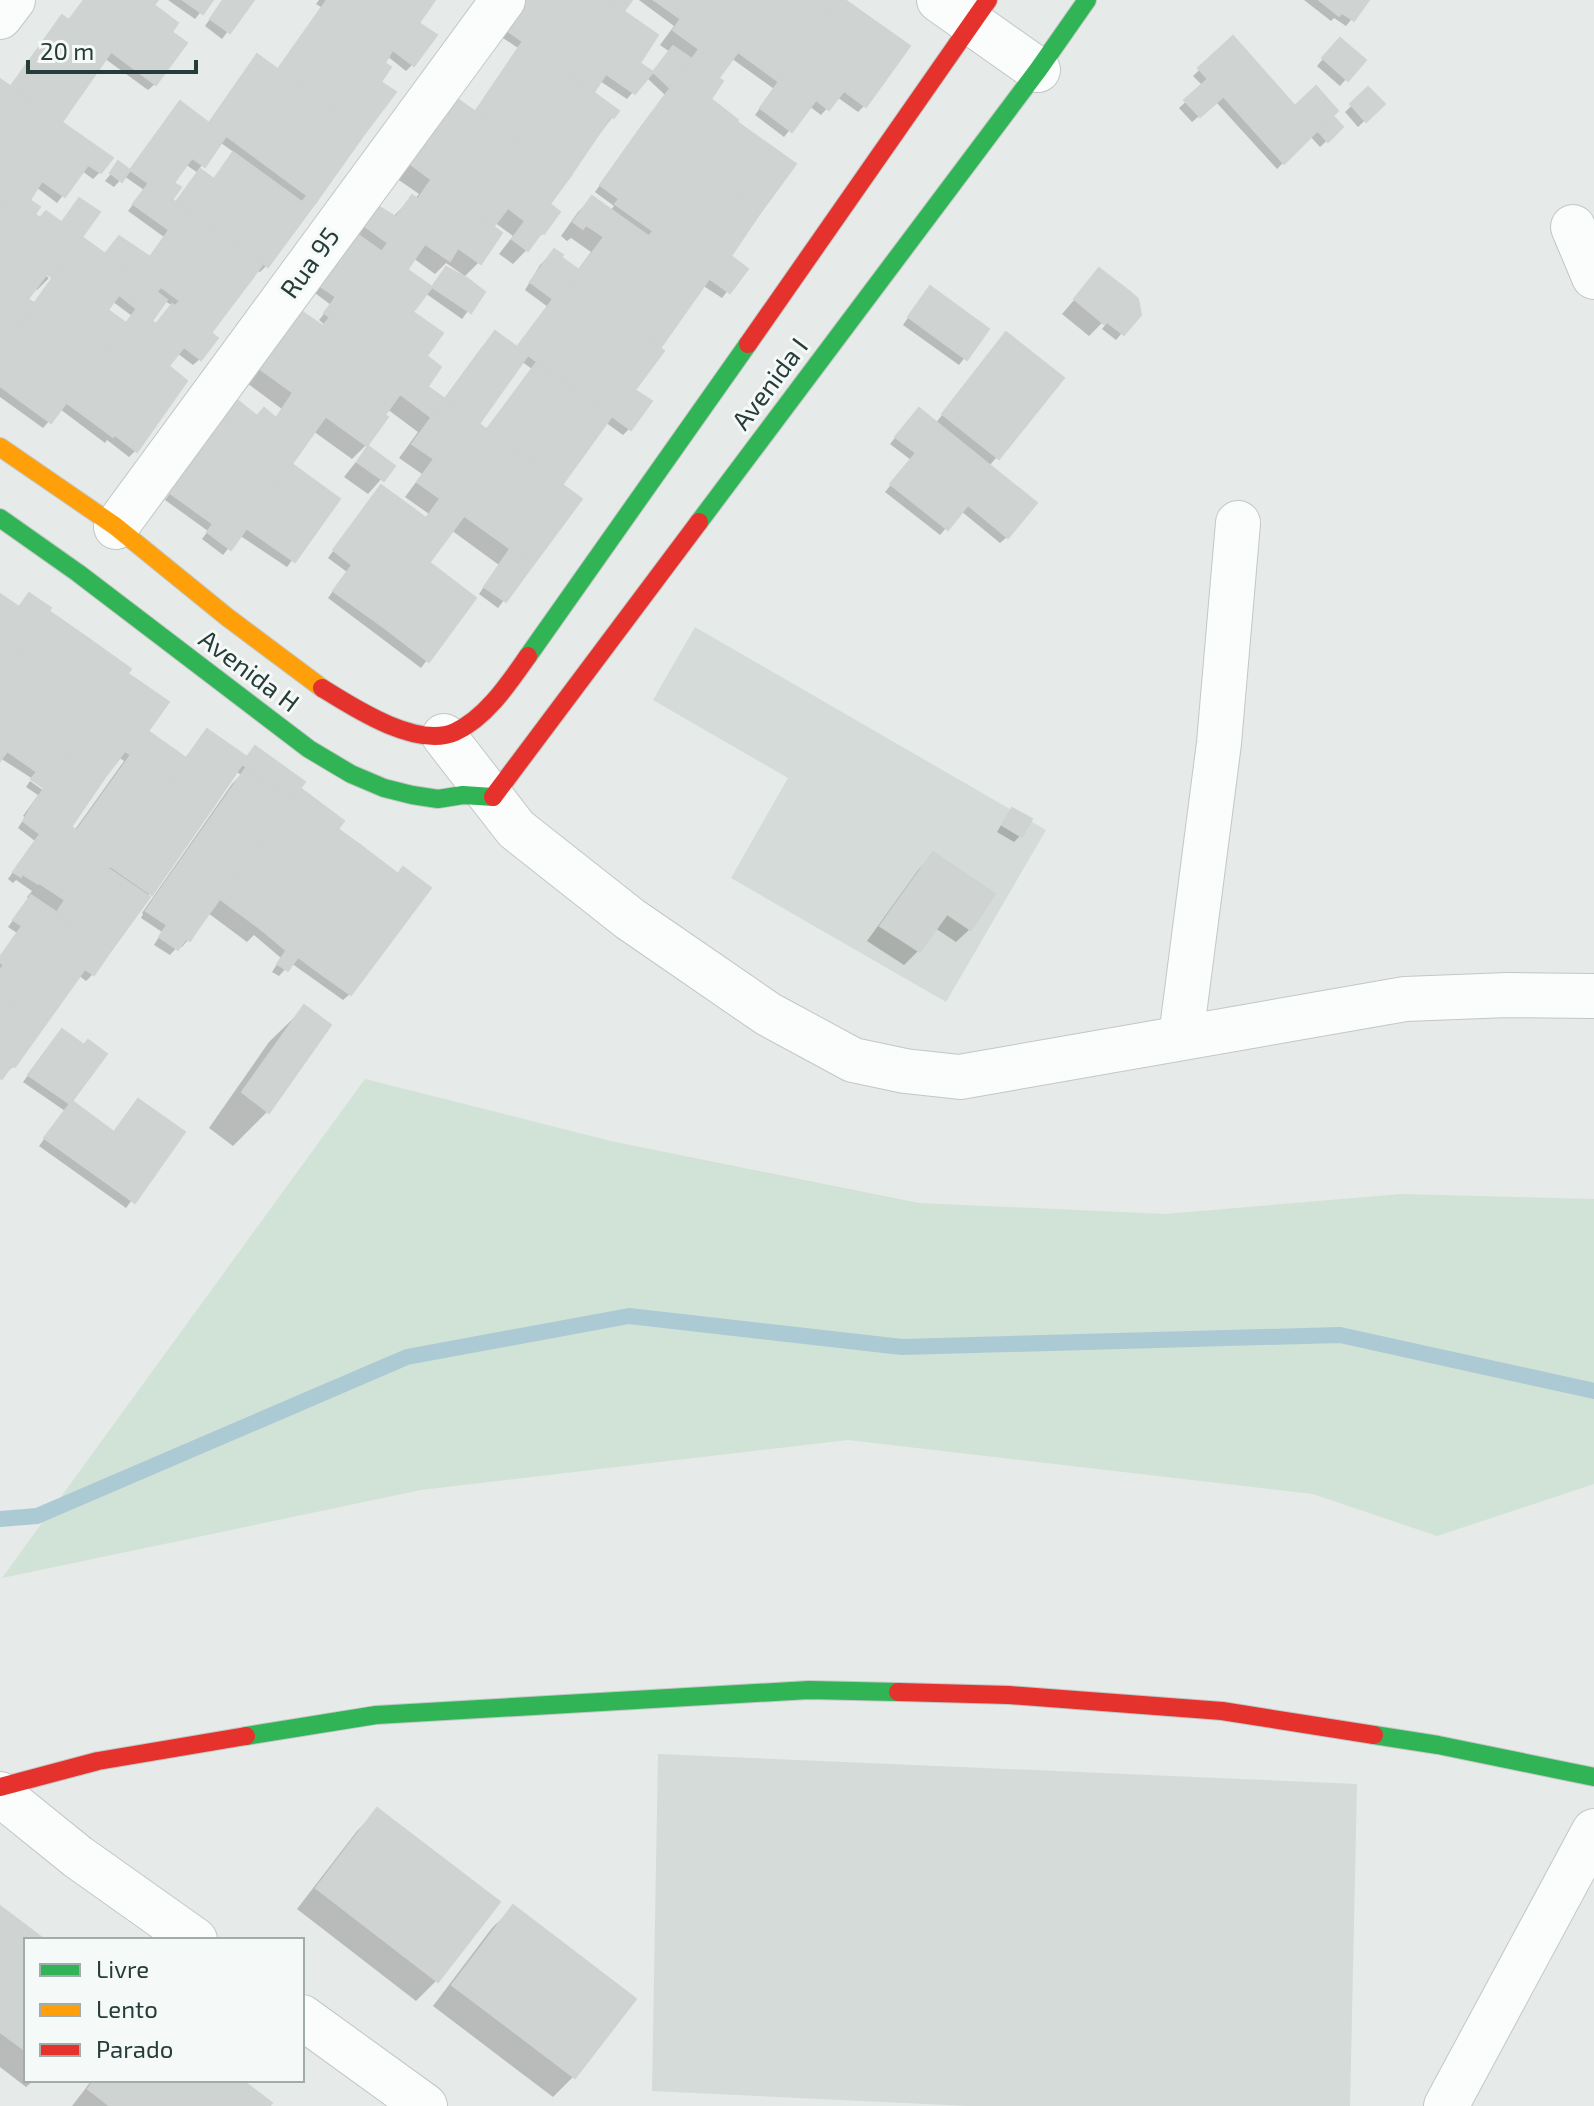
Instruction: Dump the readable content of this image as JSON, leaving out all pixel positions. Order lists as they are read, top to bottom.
{
  "streets": {
    "street": ["Rua 95", "Avenida I", "Avenida H"]
  },
  "crossings": [
    ["Rua 95", "Avenida H"],
    ["Avenida I", "Avenida H"]
  ],
  "legend": ["Livre", "Lento", "Parado"],
  "scale_bar": "20 m"
}
